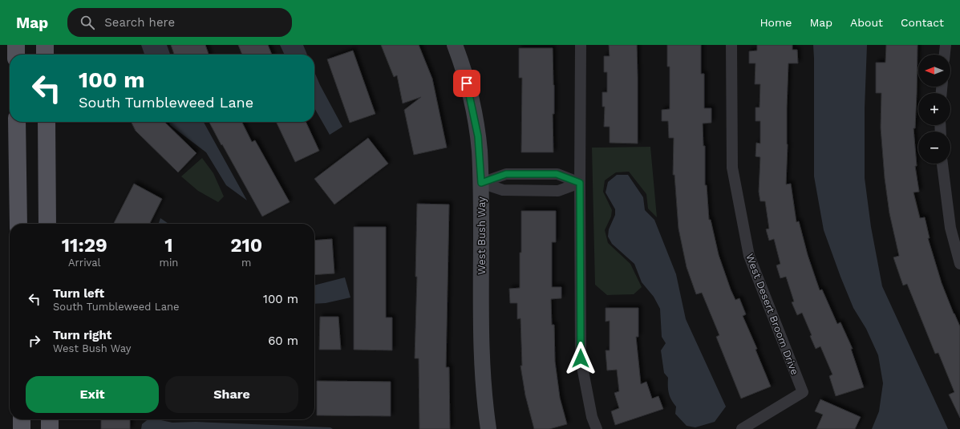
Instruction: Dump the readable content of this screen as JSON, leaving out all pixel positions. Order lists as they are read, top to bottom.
{
  "streets": {
    "street": ["West Bush Way", "West Desert Broom Drive"]
  },
  "north": "left",
  "page": {
    "header": "Map",
    "search": "Search here",
    "nav": [
      "Home",
      "Map",
      "About",
      "Contact"
    ],
    "map_buttons": ["+", "−"],
    "turn": ["100 m", "South Tumbleweed Lane"],
    "eta": [
      "11:29",
      "Arrival",
      "1",
      "min",
      "210",
      "m"
    ],
    "list": [
      {
        "name": "Turn left",
        "note": "South Tumbleweed Lane",
        "value": "100 m"
      },
      {
        "name": "Turn right",
        "note": "West Bush Way",
        "value": "60 m"
      }
    ],
    "buttons": ["Exit", "Share"]
  }
}
